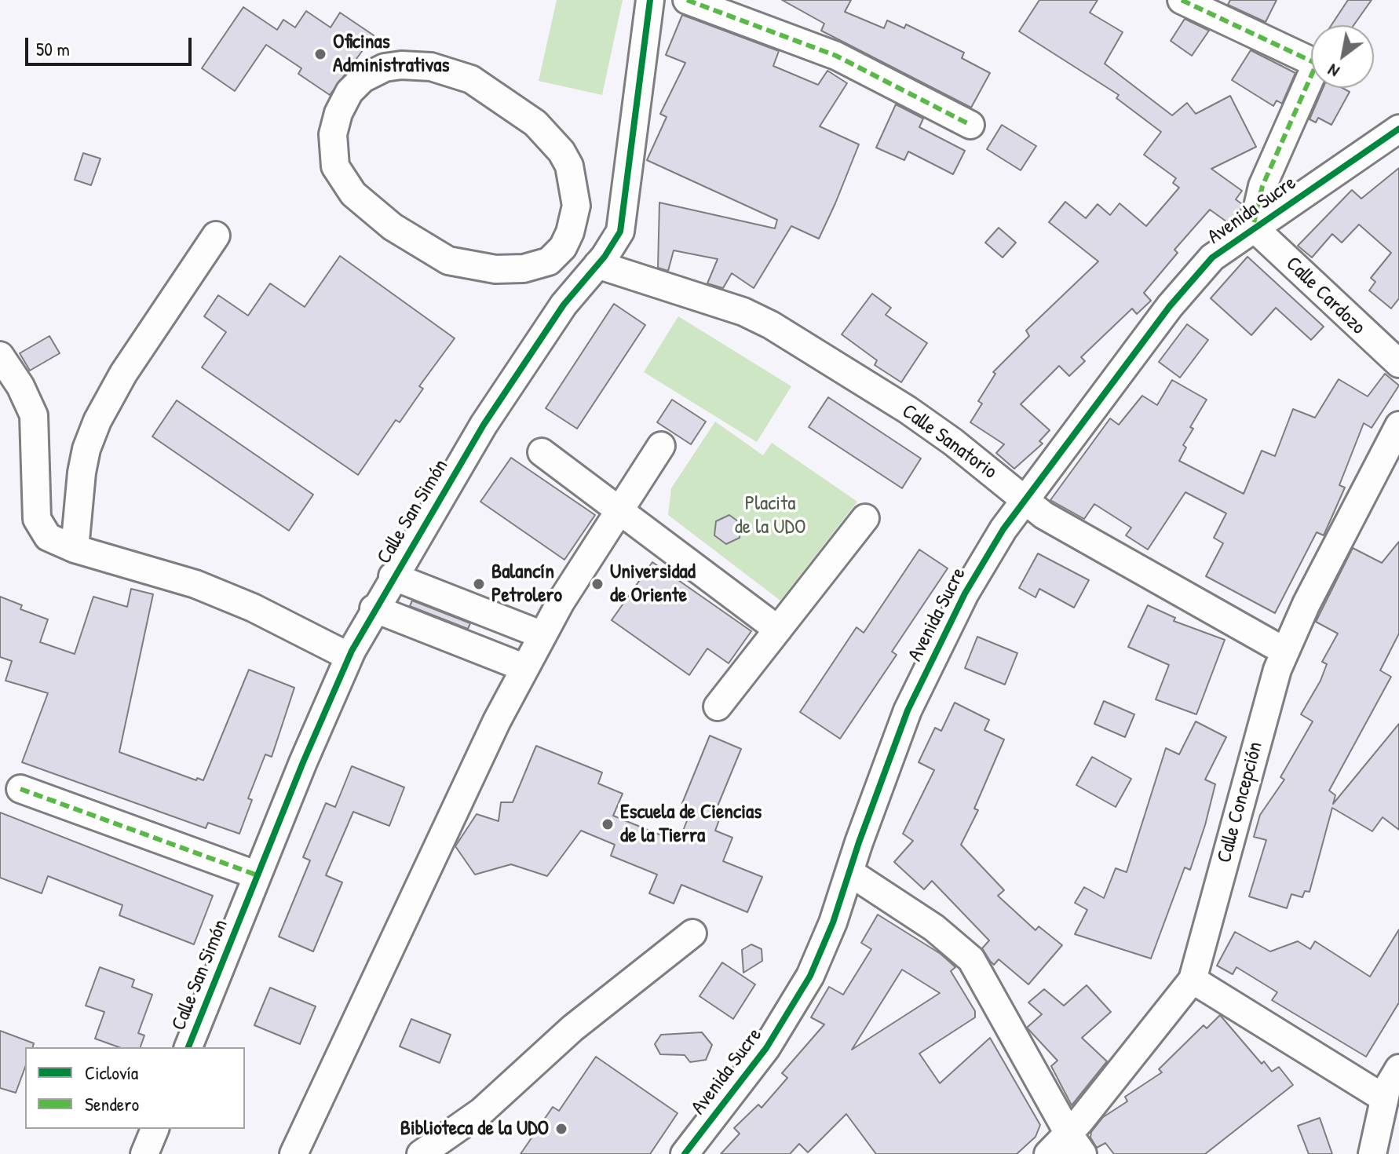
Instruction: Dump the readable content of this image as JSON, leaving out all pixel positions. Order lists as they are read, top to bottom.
{
  "streets": {
    "street": [
      "Avenida Sucre",
      "Calle Cardozo",
      "Calle Sanatorio",
      "Calle San Simón",
      "Calle Concepción"
    ]
  },
  "crossings": [
    ["Avenida Sucre", "Calle Cardozo"],
    ["Avenida Sucre", "Calle Sanatorio"],
    ["Calle Sanatorio", "Calle San Simón"],
    ["Calle Sanatorio", "Calle Concepción"]
  ],
  "parks": ["Placita de la UDO"],
  "places": [
    "Oficinas Administrativas",
    "Balancín Petrolero",
    "Universidad de Oriente",
    "Escuela de Ciencias de la Tierra",
    "Biblioteca de la UDO"
  ],
  "legend": ["Ciclovía", "Sendero"],
  "scale_bar": "50 m",
  "north": "bottom left"
}
